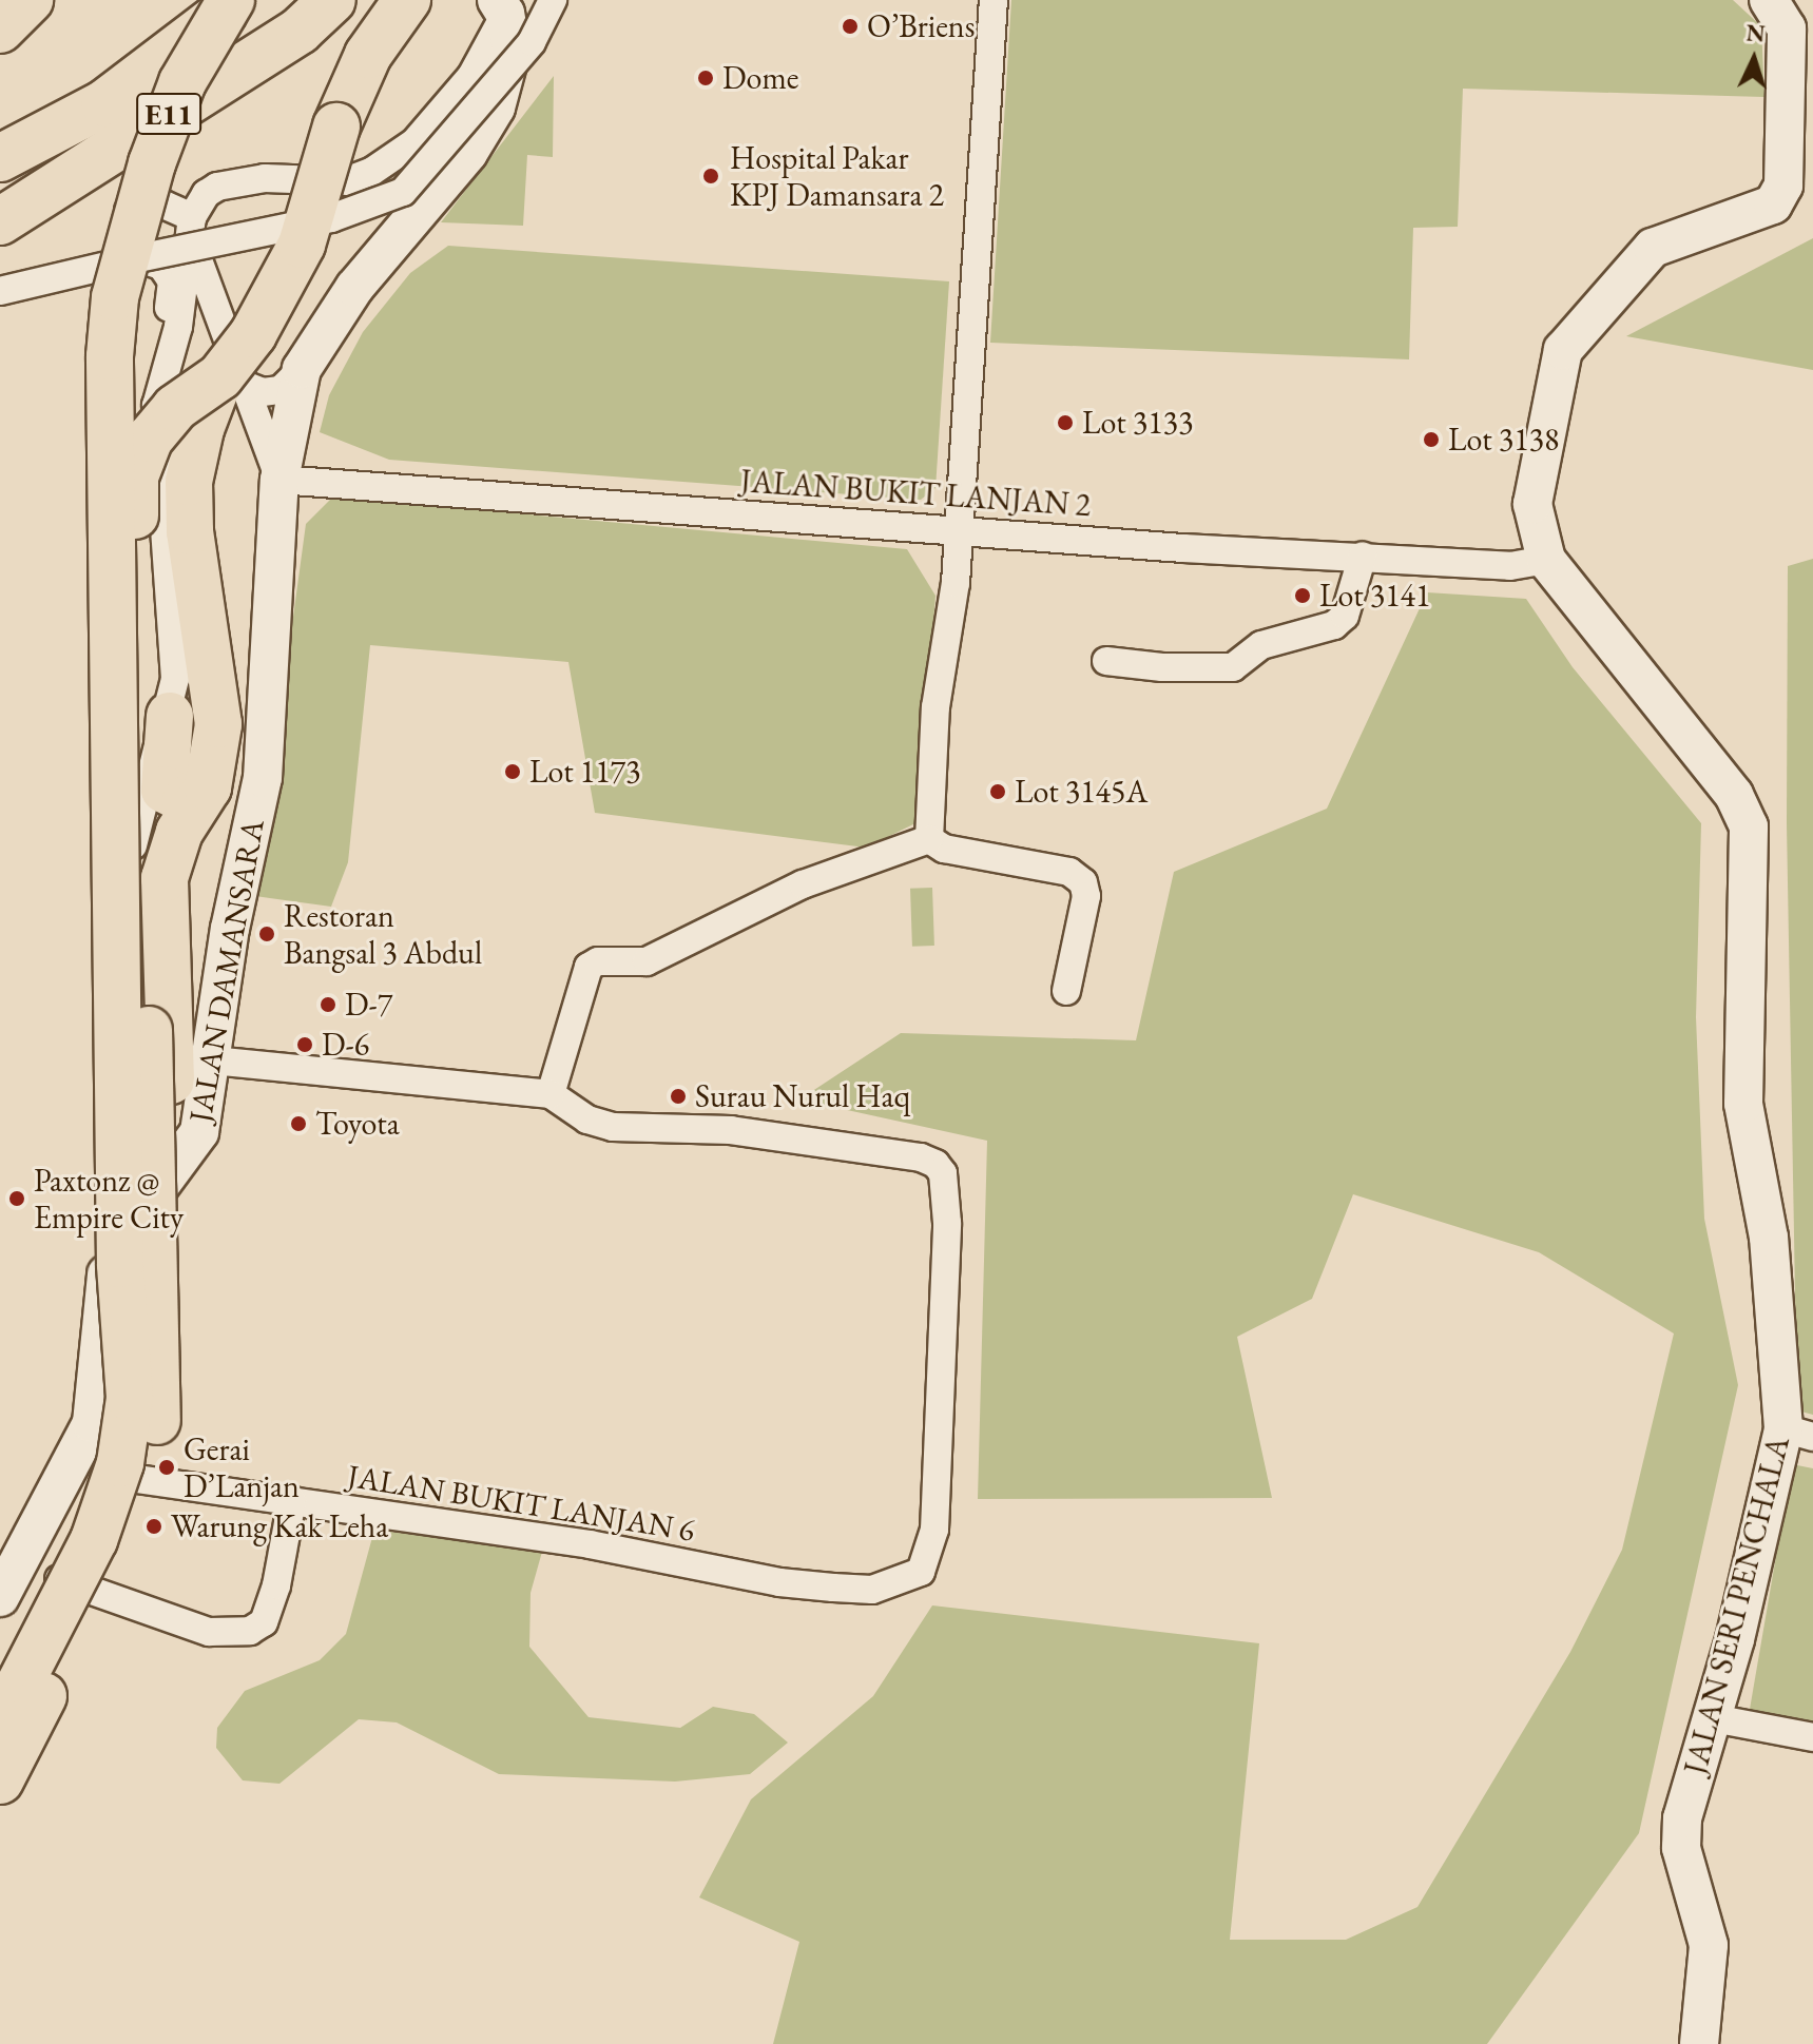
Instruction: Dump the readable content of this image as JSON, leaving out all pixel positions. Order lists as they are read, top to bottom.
{
  "streets": {
    "highway": ["E11"],
    "street": [
      "JALAN BUKIT LANJAN 2",
      "JALAN DAMANSARA",
      "JALAN BUKIT LANJAN 6",
      "JALAN SERI PENCHALA"
    ]
  },
  "crossings": [
    ["JALAN BUKIT LANJAN 2", "JALAN DAMANSARA"],
    ["JALAN BUKIT LANJAN 2", "JALAN SERI PENCHALA"]
  ],
  "places": [
    "O’Briens",
    "Dome",
    "Hospital Pakar KPJ Damansara 2",
    "Lot 3133",
    "Lot 3138",
    "Lot 3141",
    "Lot 1173",
    "Lot 3145A",
    "Restoran Bangsal 3 Abdul",
    "D-7",
    "D-6",
    "Surau Nurul Haq",
    "Toyota",
    "Paxtonz @ Empire City",
    "Gerai D’Lanjan",
    "Warung Kak Leha"
  ],
  "north": "top"
}
